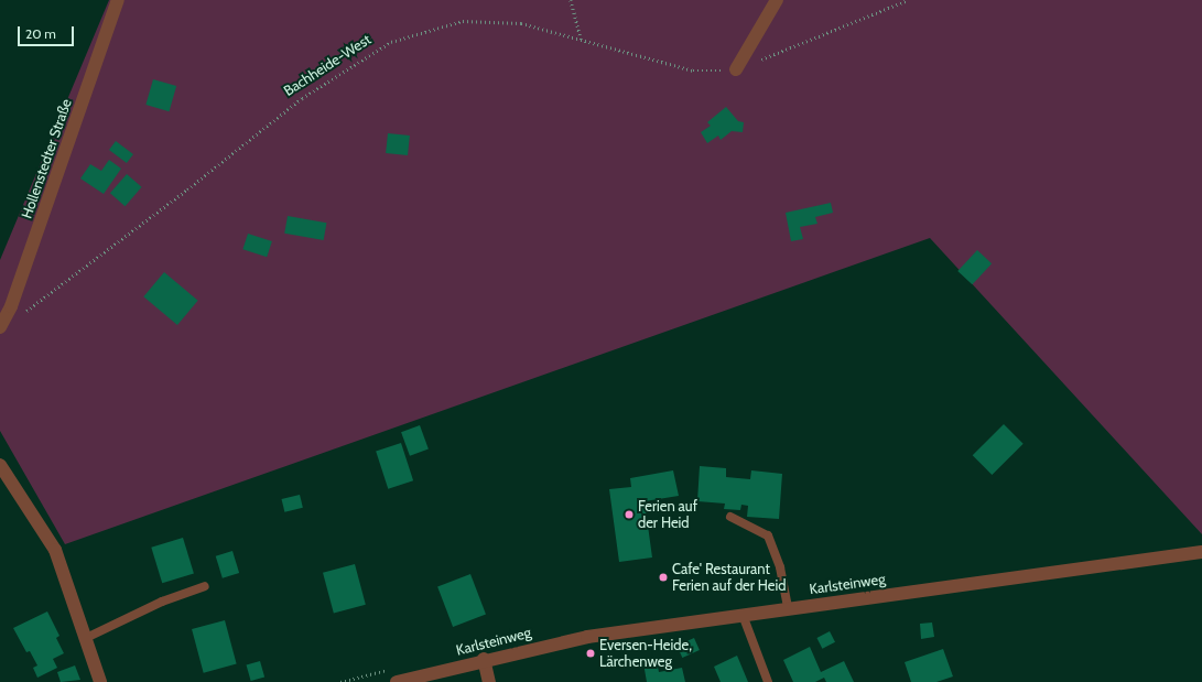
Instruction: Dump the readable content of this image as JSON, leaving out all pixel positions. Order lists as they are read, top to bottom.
{
  "streets": {
    "street": ["Hollenstedter Straße", "Karlsteinweg"],
    "path": ["Bachheide-West"]
  },
  "places": ["Ferien auf der Heid", "Cafe' Restaurant Ferien auf der Heid", "Eversen-Heide, Lärchenweg"],
  "scale_bar": "20 m"
}
